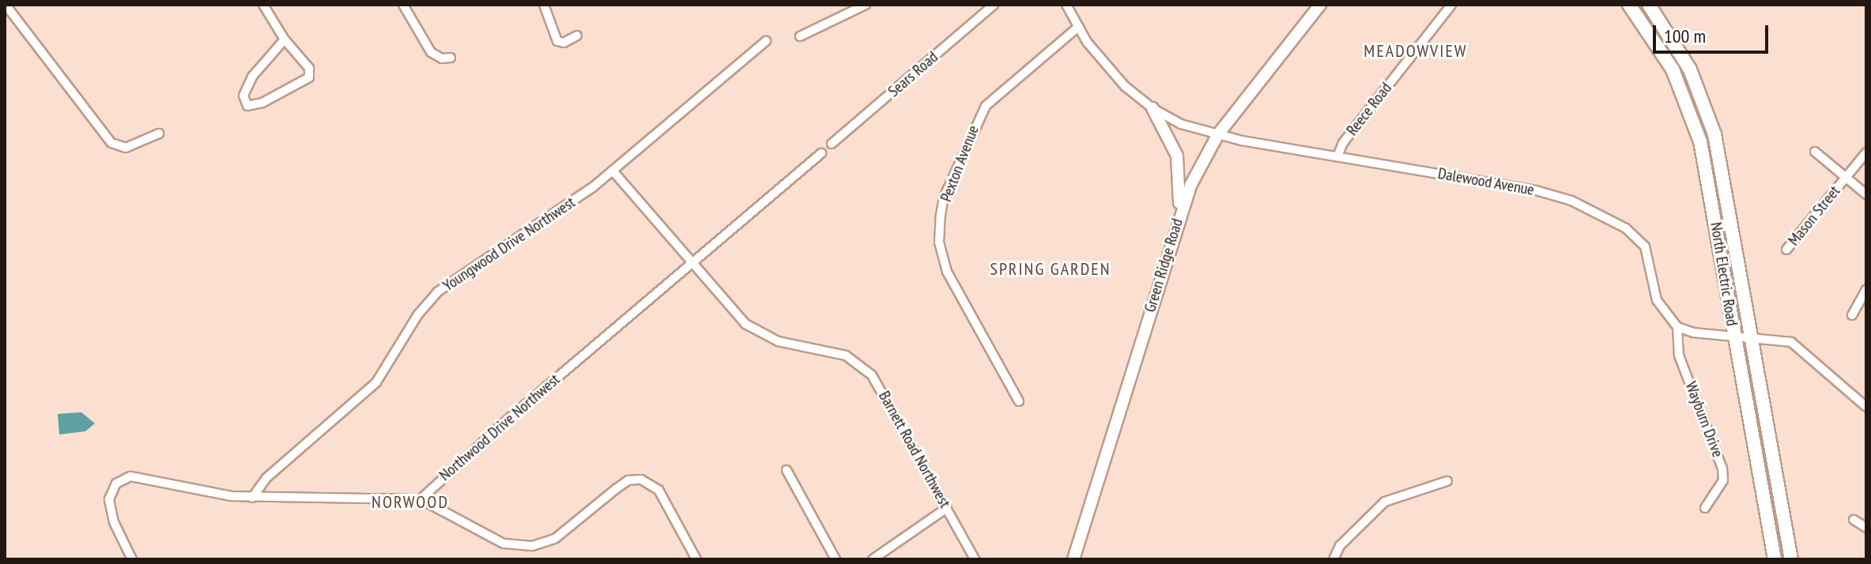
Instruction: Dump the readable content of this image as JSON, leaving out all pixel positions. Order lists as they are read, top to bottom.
{
  "streets": {
    "main road": ["North Electric Road"],
    "street": [
      "Sears Road",
      "Reece Road",
      "Pexton Avenue",
      "Dalewood Avenue",
      "Mason Street",
      "Youngwood Drive Northwest",
      "Green Ridge Road",
      "Wayburn Drive",
      "Northwood Drive Northwest",
      "Barnett Road Northwest"
    ]
  },
  "crossings": [
    ["Reece Road", "Dalewood Avenue"],
    ["Pexton Avenue", "Dalewood Avenue"],
    ["Dalewood Avenue", "Green Ridge Road"],
    ["Dalewood Avenue", "Wayburn Drive"],
    ["Youngwood Drive Northwest", "Barnett Road Northwest"],
    ["Northwood Drive Northwest", "Barnett Road Northwest"]
  ],
  "districts": ["MEADOWVIEW", "SPRING GARDEN", "NORWOOD"],
  "scale_bar": "100 m"
}
